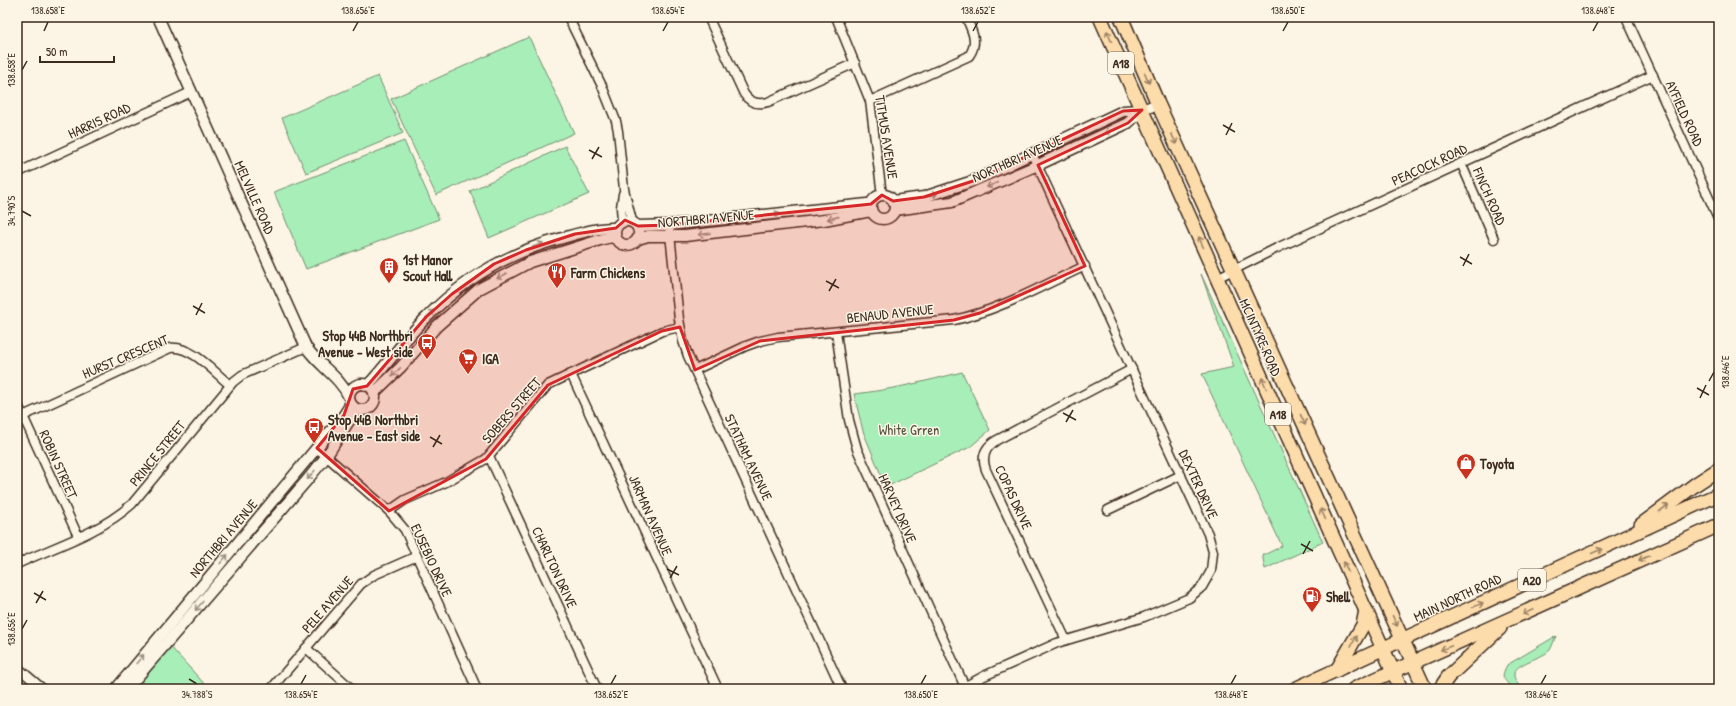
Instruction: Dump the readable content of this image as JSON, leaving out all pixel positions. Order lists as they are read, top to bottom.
{
  "streets": {
    "main road": [
      "A18",
      "MCINTYRE ROAD",
      "A20",
      "MAIN NORTH ROAD"
    ],
    "street": [
      "AYFIELD ROAD",
      "HARRIS ROAD",
      "TITMUS AVENUE",
      "NORTHBRI AVENUE",
      "PEACOCK ROAD",
      "FINCH ROAD",
      "MELVILLE ROAD",
      "BENAUD AVENUE",
      "HURST CRESCENT",
      "SOBERS STREET",
      "PRINCE STREET",
      "STATHAM AVENUE",
      "ROBIN STREET",
      "DEXTER DRIVE",
      "COPAS DRIVE",
      "HARVEY DRIVE",
      "JARMAN AVENUE",
      "EUSEBIO DRIVE",
      "CHARLTON DRIVE",
      "PELE AVENUE"
    ]
  },
  "crossings": [
    ["A18", "MCINTYRE ROAD"],
    ["A18", "A20"],
    ["A18", "MAIN NORTH ROAD"],
    ["AYFIELD ROAD", "PEACOCK ROAD"],
    ["HARRIS ROAD", "MELVILLE ROAD"],
    ["TITMUS AVENUE", "NORTHBRI AVENUE"],
    ["NORTHBRI AVENUE", "MELVILLE ROAD"],
    ["NORTHBRI AVENUE", "MCINTYRE ROAD"],
    ["NORTHBRI AVENUE", "STATHAM AVENUE"],
    ["NORTHBRI AVENUE", "DEXTER DRIVE"],
    ["NORTHBRI AVENUE", "EUSEBIO DRIVE"],
    ["PEACOCK ROAD", "FINCH ROAD"],
    ["PEACOCK ROAD", "MCINTYRE ROAD"],
    ["MELVILLE ROAD", "PRINCE STREET"],
    ["BENAUD AVENUE", "STATHAM AVENUE"],
    ["BENAUD AVENUE", "DEXTER DRIVE"],
    ["BENAUD AVENUE", "HARVEY DRIVE"],
    ["MCINTYRE ROAD", "A20"],
    ["MCINTYRE ROAD", "MAIN NORTH ROAD"],
    ["HURST CRESCENT", "PRINCE STREET"],
    ["HURST CRESCENT", "ROBIN STREET"],
    ["SOBERS STREET", "STATHAM AVENUE"],
    ["SOBERS STREET", "JARMAN AVENUE"],
    ["SOBERS STREET", "EUSEBIO DRIVE"],
    ["SOBERS STREET", "CHARLTON DRIVE"],
    ["PRINCE STREET", "ROBIN STREET"],
    ["DEXTER DRIVE", "COPAS DRIVE"],
    ["DEXTER DRIVE", "HARVEY DRIVE"],
    ["EUSEBIO DRIVE", "PELE AVENUE"]
  ],
  "parks": ["White Grren"],
  "places": {
    "building": ["1st Manor Scout Hall"],
    "restaurant": ["Farm Chickens"],
    "bus stop": ["Stop 44B Northbri Avenue - West side", "Stop 44B Northbri Avenue - East side"],
    "supermarket": ["IGA"],
    "shop": ["Toyota"],
    "fuel station": ["Shell"]
  },
  "scale_bar": "50 m",
  "coordinates": [
    "138.658°E",
    "138.656°E",
    "138.654°E",
    "138.652°E",
    "138.650°E",
    "138.648°E",
    "34.790°S",
    "138.646°E",
    "34.788°S"
  ]
}
